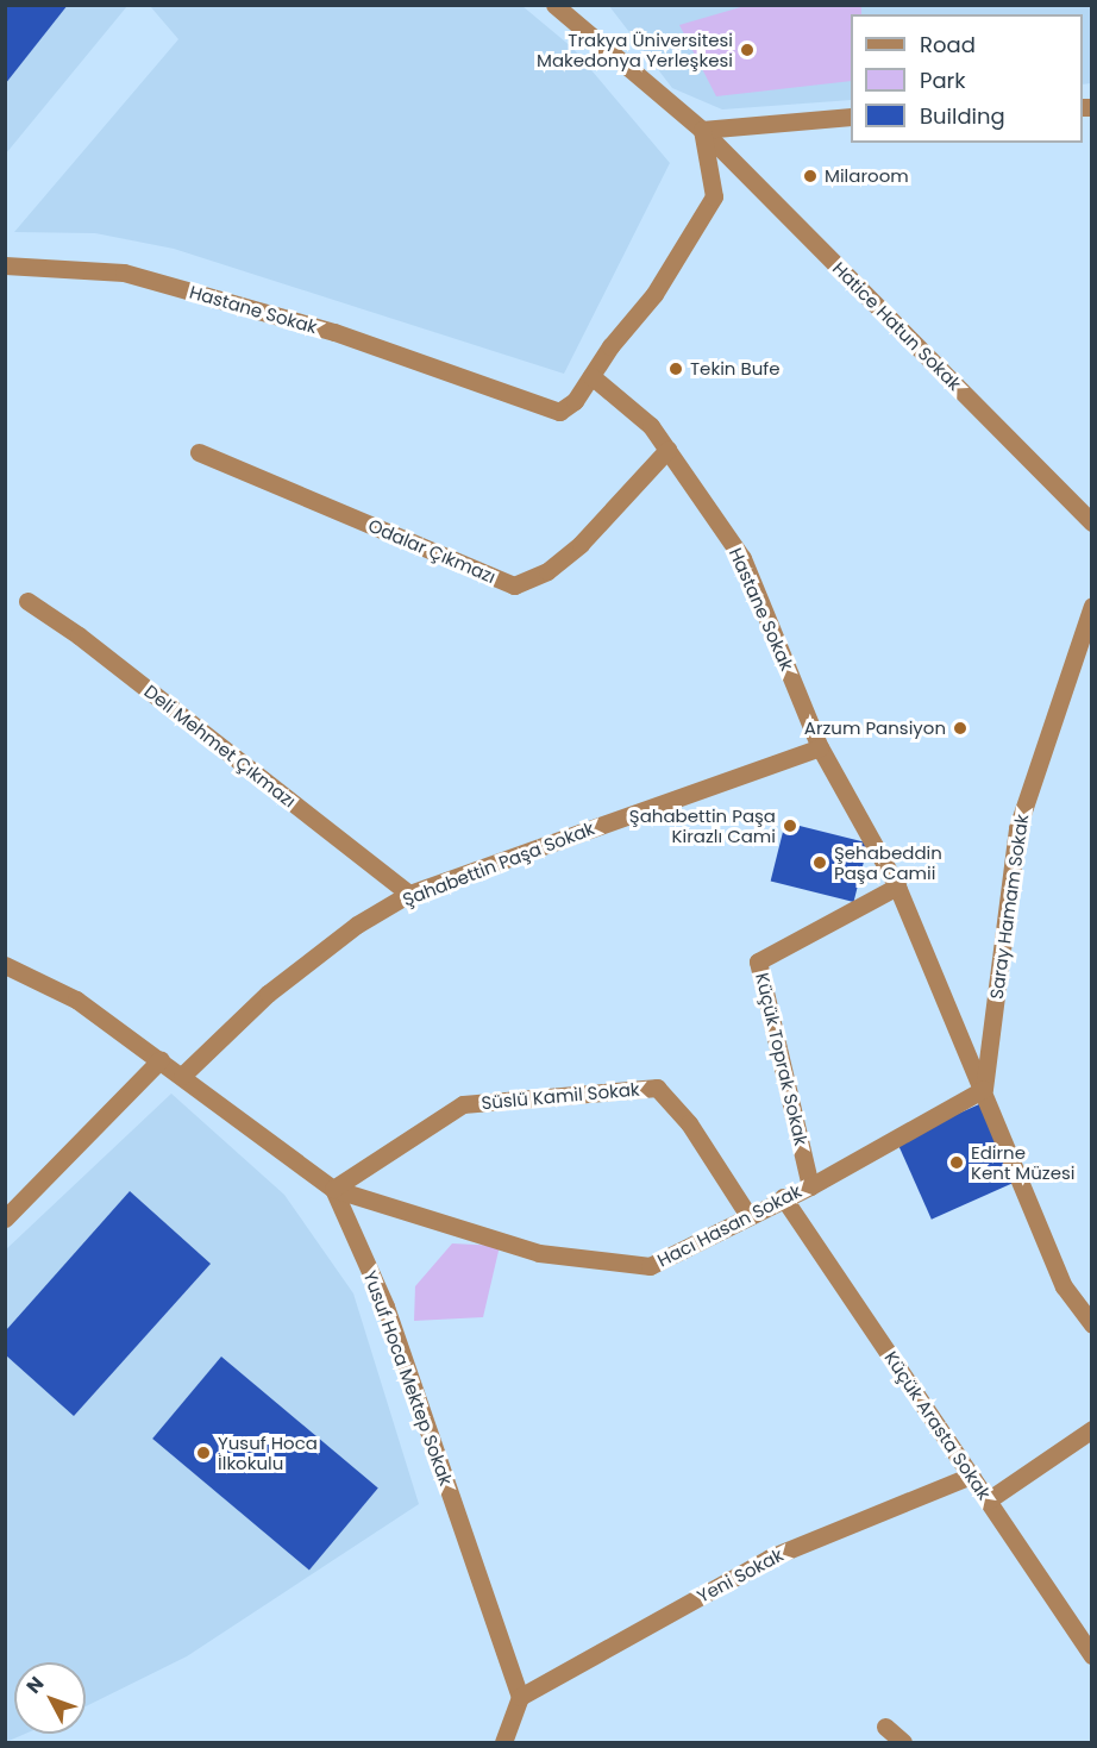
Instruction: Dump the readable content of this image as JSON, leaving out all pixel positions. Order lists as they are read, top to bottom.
{
  "streets": {
    "street": [
      "Hastane Sokak",
      "Hatice Hatun Sokak",
      "Odalar Çıkmazı",
      "Deli Mehmet Çıkmazı",
      "Şahabettin Paşa Sokak",
      "Saray Hamam Sokak",
      "Küçük Toprak Sokak",
      "Süslü Kamil Sokak",
      "Hacı Hasan Sokak",
      "Yusuf Hoca Mektep Sokak",
      "Küçük Arasta Sokak",
      "Yeni Sokak"
    ]
  },
  "crossings": [
    ["Hastane Sokak", "Odalar Çıkmazı"],
    ["Hastane Sokak", "Şahabettin Paşa Sokak"],
    ["Hastane Sokak", "Saray Hamam Sokak"],
    ["Hastane Sokak", "Küçük Toprak Sokak"],
    ["Hastane Sokak", "Hacı Hasan Sokak"],
    ["Deli Mehmet Çıkmazı", "Şahabettin Paşa Sokak"],
    ["Şahabettin Paşa Sokak", "Yusuf Hoca Mektep Sokak"],
    ["Saray Hamam Sokak", "Hacı Hasan Sokak"],
    ["Küçük Toprak Sokak", "Hacı Hasan Sokak"],
    ["Süslü Kamil Sokak", "Hacı Hasan Sokak"],
    ["Süslü Kamil Sokak", "Yusuf Hoca Mektep Sokak"],
    ["Hacı Hasan Sokak", "Yusuf Hoca Mektep Sokak"],
    ["Hacı Hasan Sokak", "Küçük Arasta Sokak"],
    ["Yusuf Hoca Mektep Sokak", "Yeni Sokak"],
    ["Küçük Arasta Sokak", "Yeni Sokak"]
  ],
  "places": [
    "Trakya Üniversitesi Makedonya Yerleşkesi",
    "Milaroom",
    "Tekin Bufe",
    "Arzum Pansiyon",
    "Şahabettin Paşa Kirazlı Cami",
    "Şehabeddin Paşa Camii",
    "Edirne Kent Müzesi",
    "Yusuf Hoca İlkokulu"
  ],
  "legend": ["Road", "Park", "Building"],
  "north": "top left"
}
